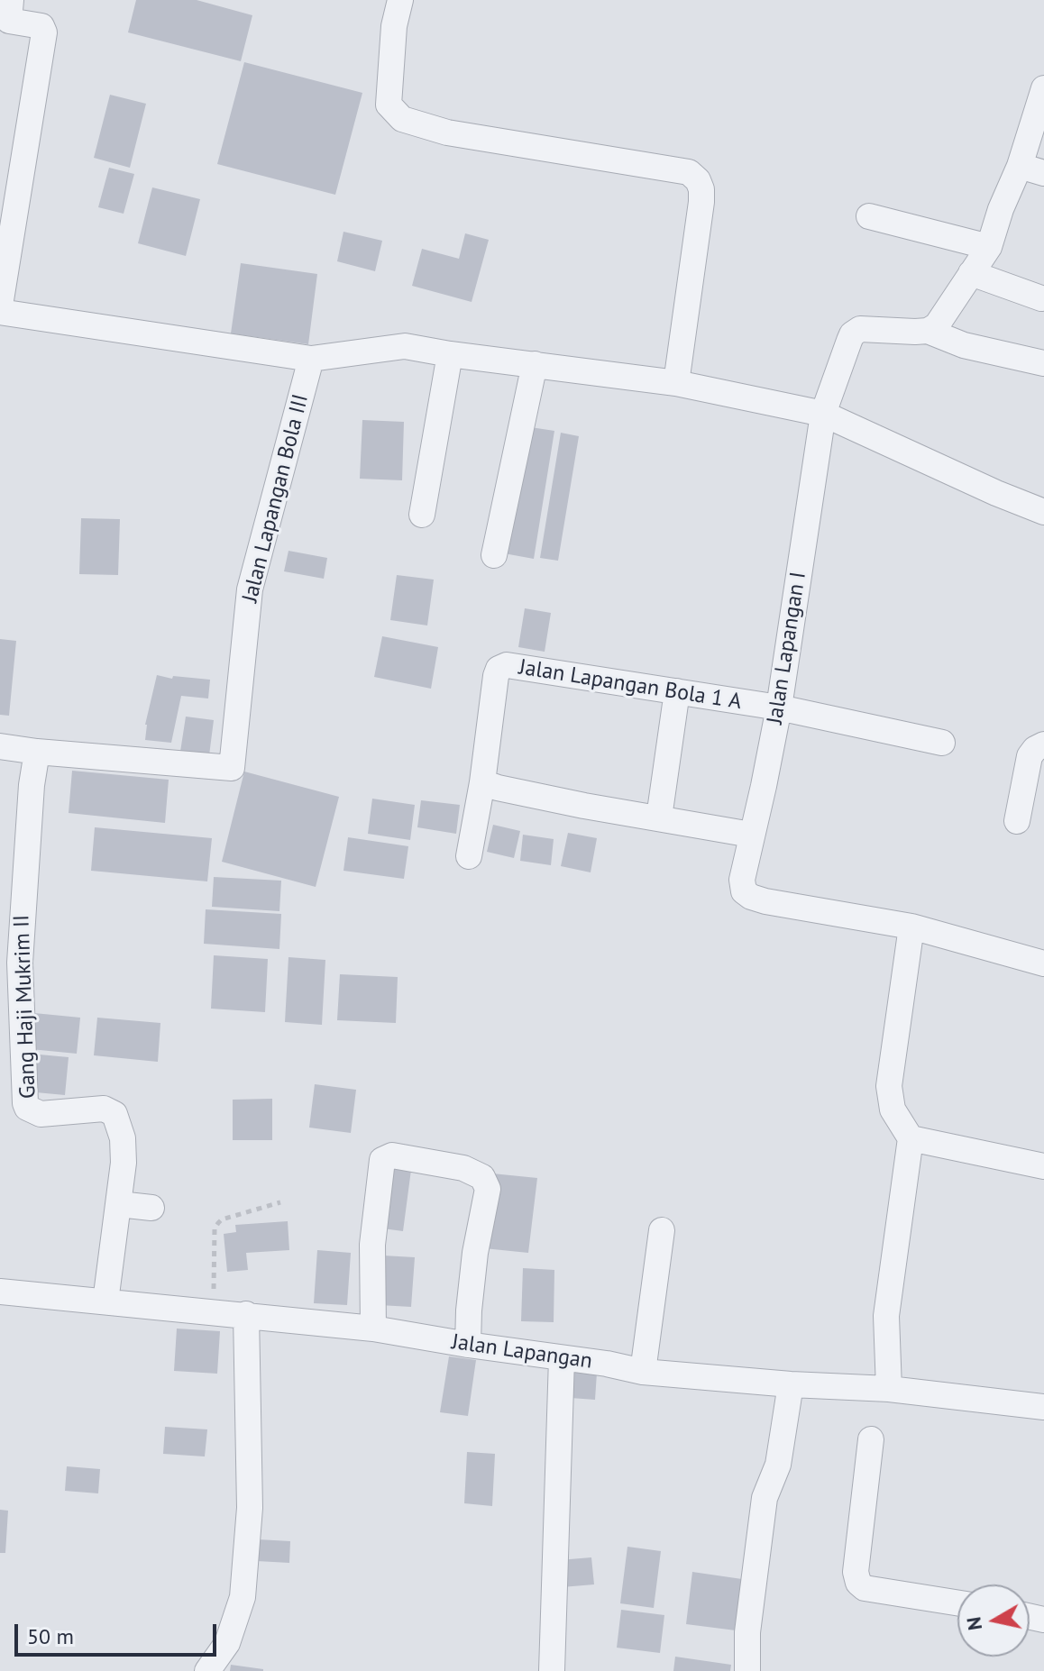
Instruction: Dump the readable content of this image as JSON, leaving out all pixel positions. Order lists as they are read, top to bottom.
{
  "streets": {
    "street": [
      "Jalan Lapangan Bola III",
      "Jalan Lapangan I",
      "Jalan Lapangan Bola 1 A",
      "Gang Haji Mukrim II",
      "Jalan Lapangan"
    ]
  },
  "crossings": [
    ["Jalan Lapangan Bola III", "Gang Haji Mukrim II"],
    ["Jalan Lapangan I", "Jalan Lapangan Bola 1 A"],
    ["Gang Haji Mukrim II", "Jalan Lapangan"]
  ],
  "scale_bar": "50 m",
  "north": "left"
}
